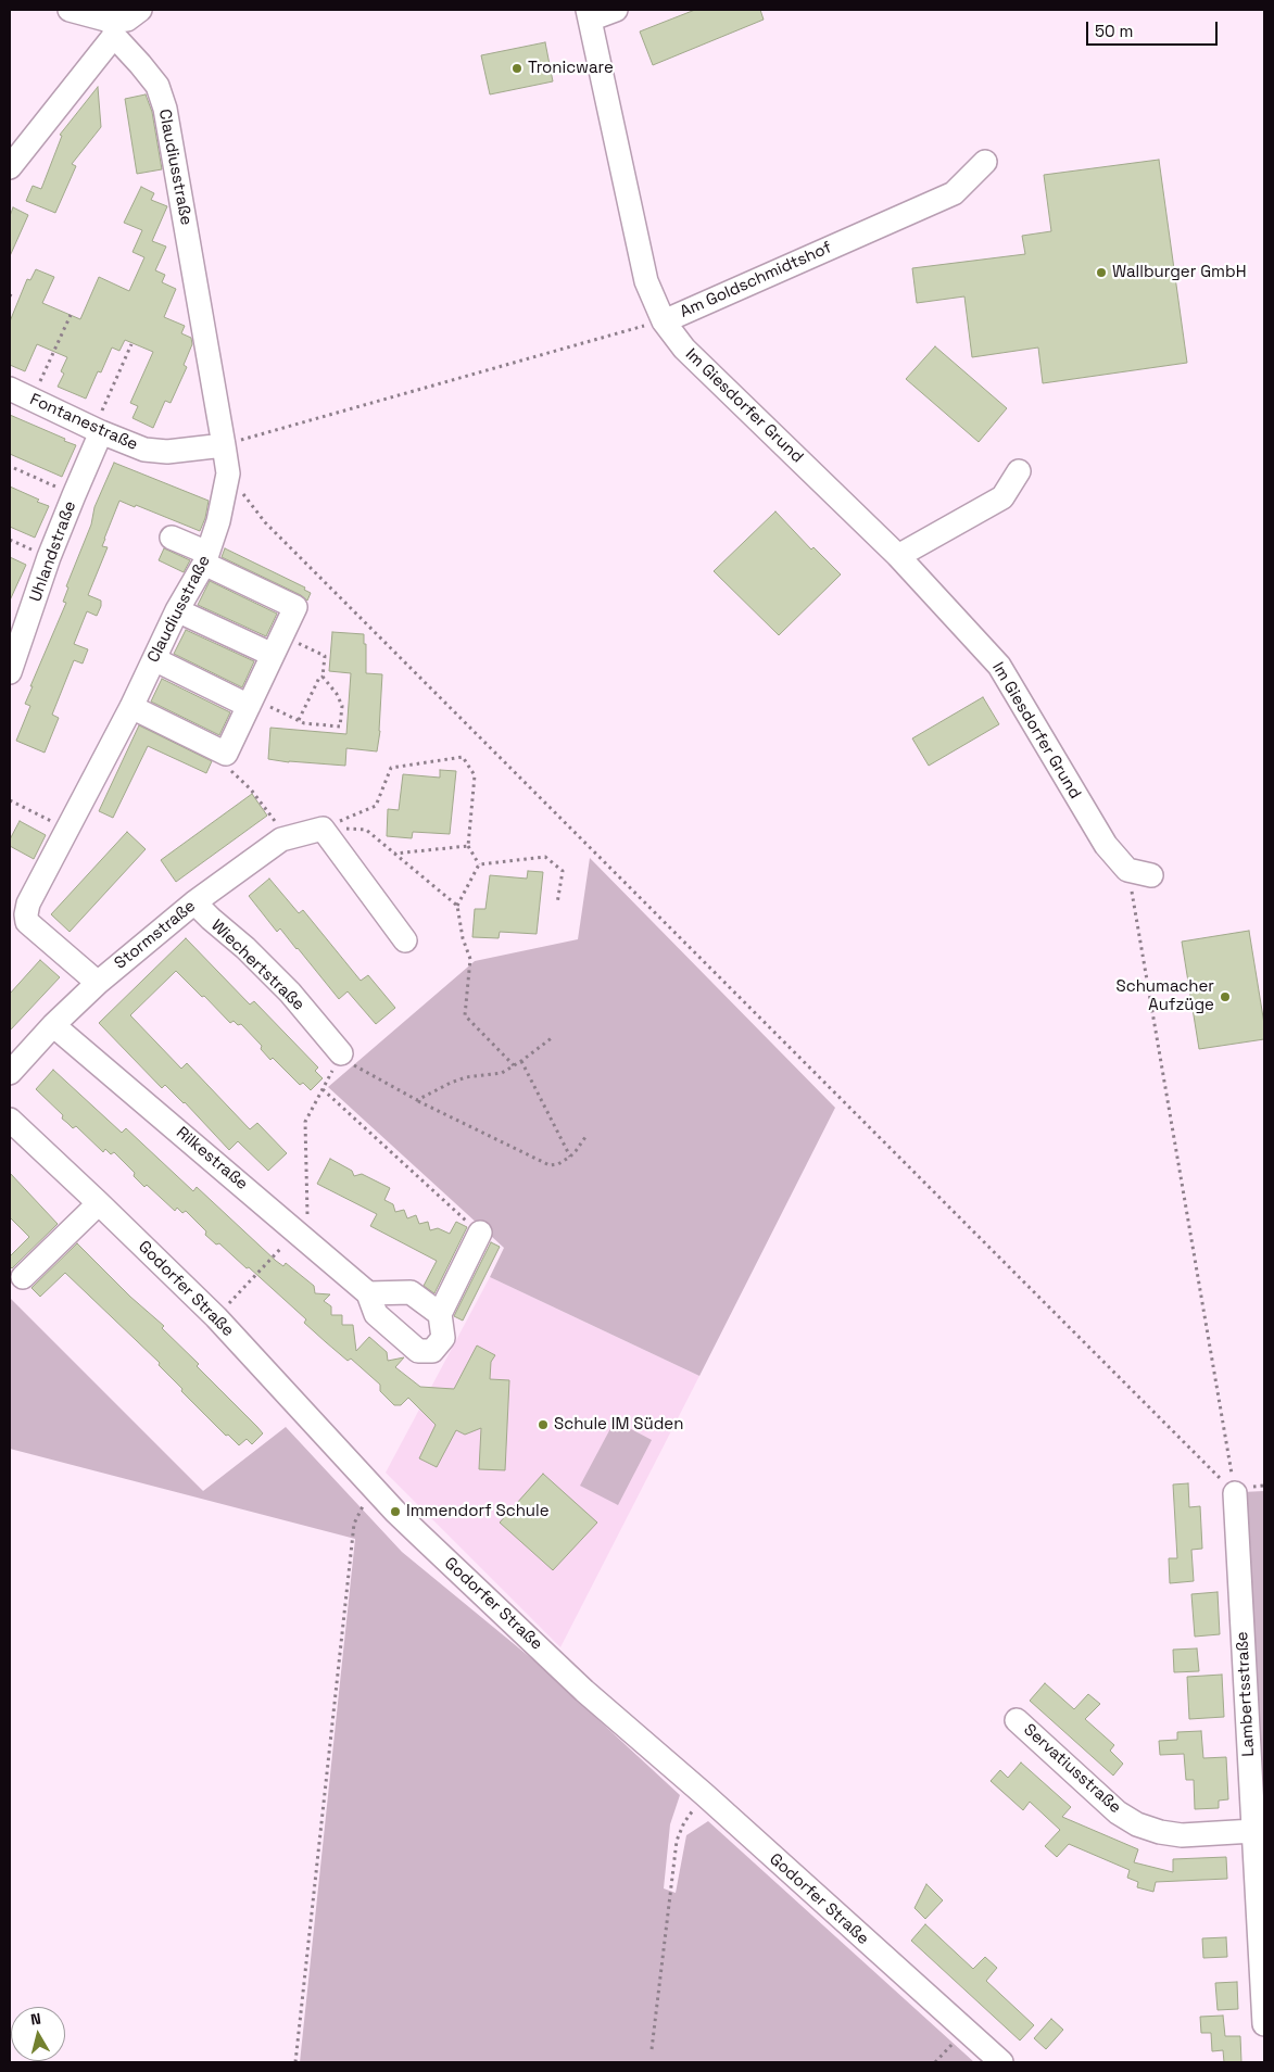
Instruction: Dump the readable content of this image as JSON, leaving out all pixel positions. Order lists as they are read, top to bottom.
{
  "streets": {
    "street": [
      "Claudiusstraße",
      "Am Goldschmidtshof",
      "Im Giesdorfer Grund",
      "Fontanestraße",
      "Uhlandstraße",
      "Stormstraße",
      "Wiechertstraße",
      "Rilkestraße",
      "Godorfer Straße",
      "Lambertsstraße",
      "Servatiusstraße"
    ]
  },
  "crossings": [
    ["Claudiusstraße", "Fontanestraße"],
    ["Claudiusstraße", "Stormstraße"],
    ["Am Goldschmidtshof", "Im Giesdorfer Grund"],
    ["Fontanestraße", "Uhlandstraße"],
    ["Stormstraße", "Wiechertstraße"],
    ["Stormstraße", "Rilkestraße"],
    ["Lambertsstraße", "Servatiusstraße"]
  ],
  "places": [
    "Tronicware",
    "Wallburger GmbH",
    "Schumacher Aufzüge",
    "Schule IM Süden",
    "Immendorf Schule"
  ],
  "scale_bar": "50 m",
  "north": "top"
}
